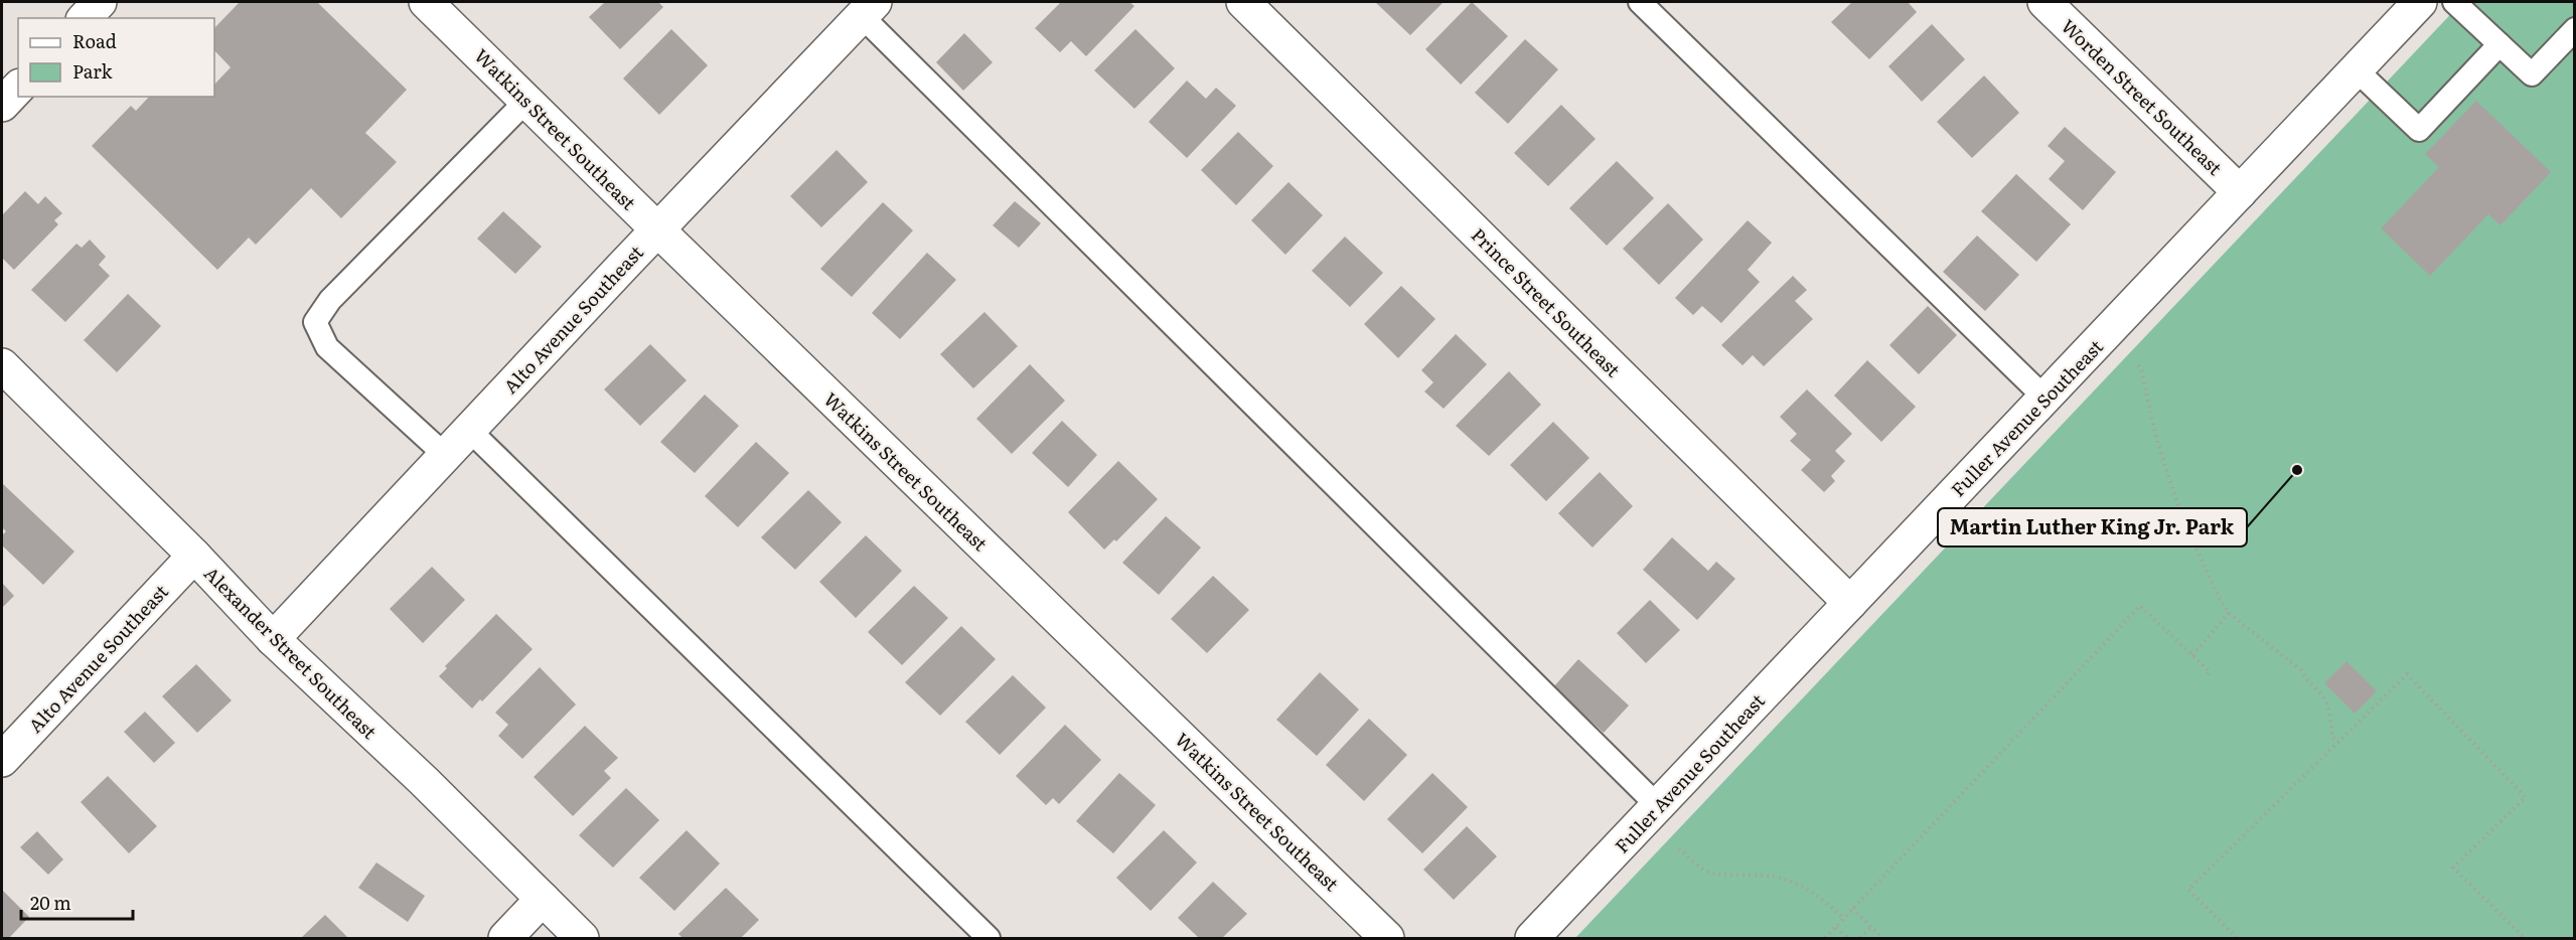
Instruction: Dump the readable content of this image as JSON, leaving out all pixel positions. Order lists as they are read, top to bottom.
{
  "streets": {
    "street": [
      "Worden Street Southeast",
      "Watkins Street Southeast",
      "Prince Street Southeast",
      "Alto Avenue Southeast",
      "Fuller Avenue Southeast",
      "Alexander Street Southeast"
    ]
  },
  "crossings": [
    ["Worden Street Southeast", "Fuller Avenue Southeast"],
    ["Watkins Street Southeast", "Alto Avenue Southeast"],
    ["Prince Street Southeast", "Fuller Avenue Southeast"],
    ["Alto Avenue Southeast", "Alexander Street Southeast"]
  ],
  "places": ["Martin Luther King Jr. Park"],
  "legend": ["Road", "Park"],
  "scale_bar": "20 m"
}
